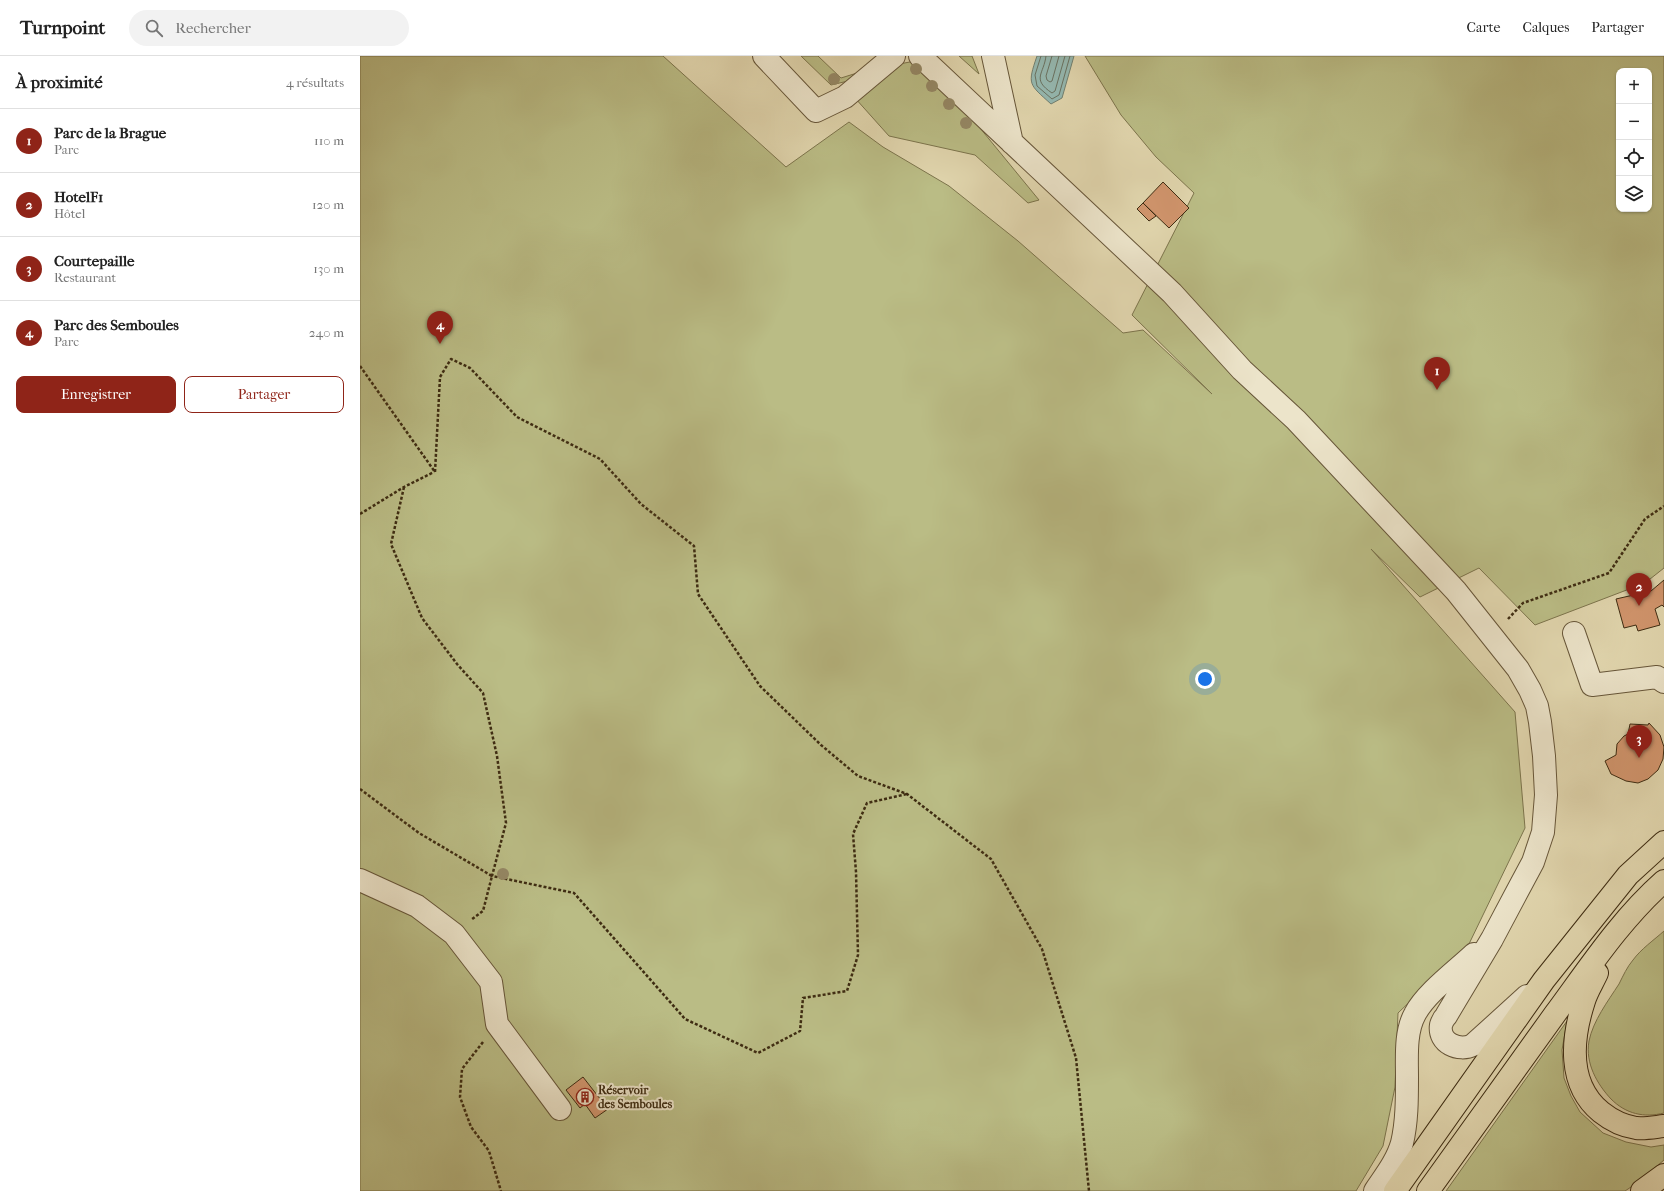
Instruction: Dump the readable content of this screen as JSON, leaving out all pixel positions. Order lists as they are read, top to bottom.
{
  "places": {
    "building": ["Réservoir des Semboules"]
  },
  "page": {
    "header": "Turnpoint",
    "search": "Rechercher",
    "nav": ["Carte", "Calques", "Partager"],
    "heading": ["À proximité", "4 résultats"],
    "map_buttons": ["+", "−"],
    "list": [
      {
        "mark": "1",
        "name": "Parc de la Brague",
        "note": "Parc",
        "value": "110 m"
      },
      {
        "mark": "2",
        "name": "HotelF1",
        "note": "Hôtel",
        "value": "120 m"
      },
      {
        "mark": "3",
        "name": "Courtepaille",
        "note": "Restaurant",
        "value": "130 m"
      },
      {
        "mark": "4",
        "name": "Parc des Semboules",
        "note": "Parc",
        "value": "240 m"
      }
    ],
    "pins": [
      "4",
      "1",
      "2",
      "3"
    ],
    "buttons": ["Enregistrer", "Partager"]
  }
}
